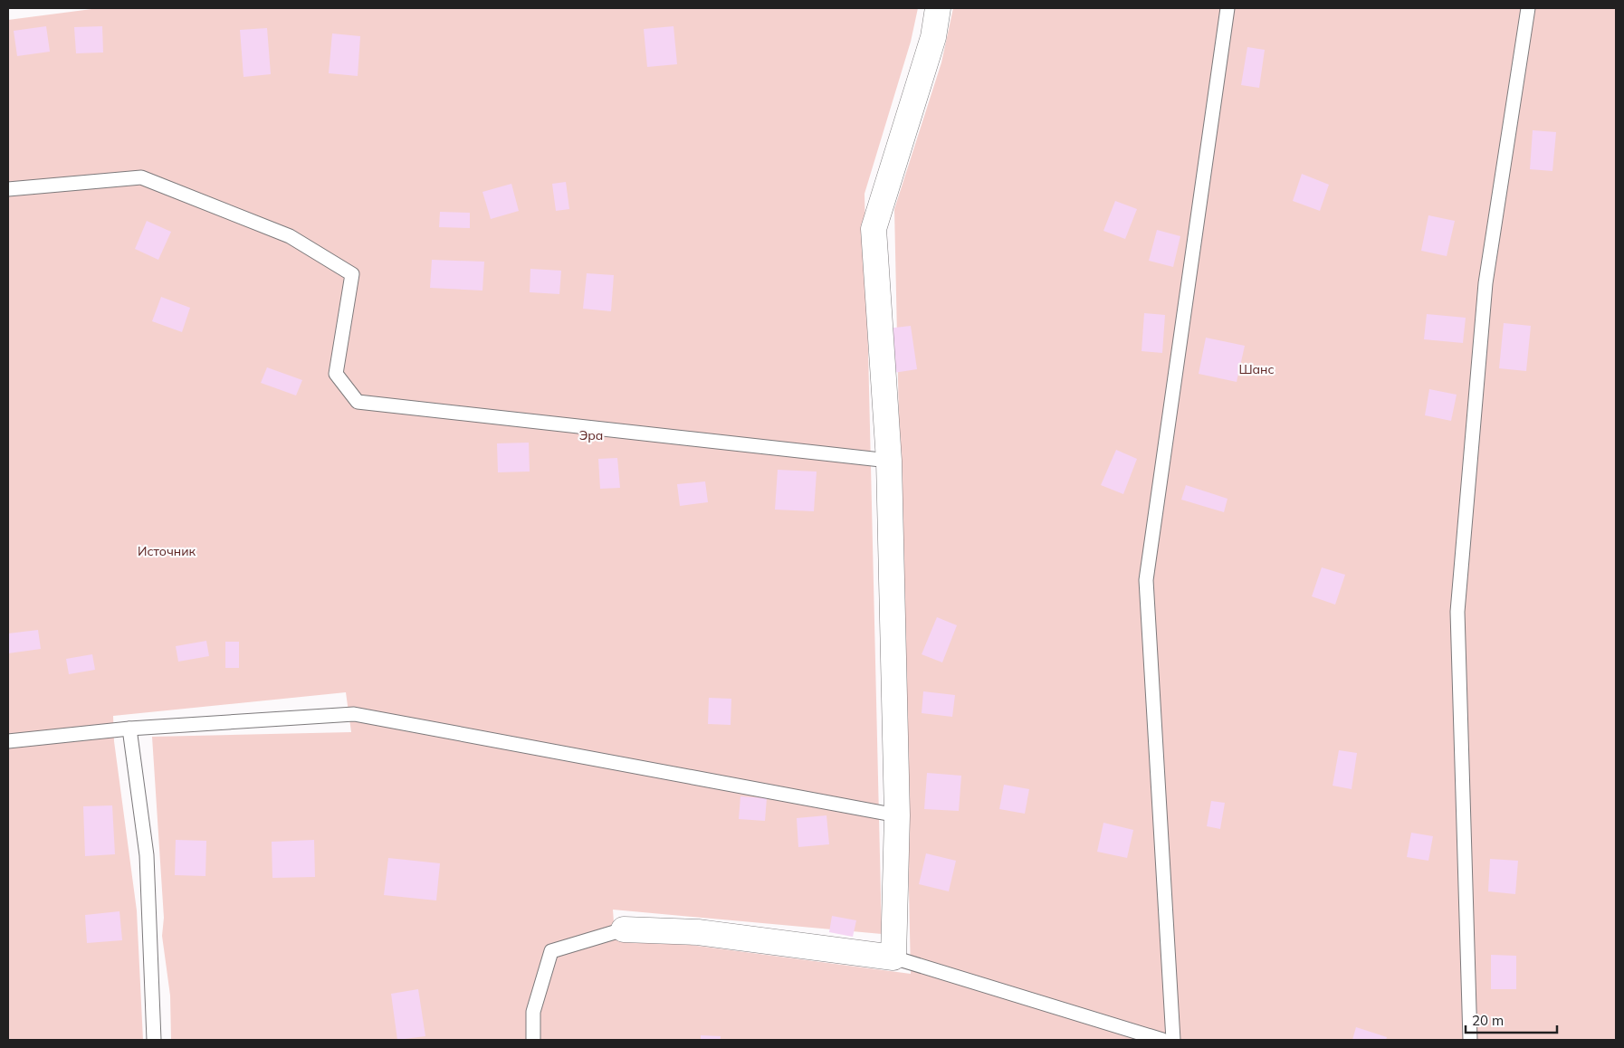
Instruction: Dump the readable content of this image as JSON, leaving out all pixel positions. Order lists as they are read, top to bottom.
{
  "parks": ["Шанс", "Эра", "Источник"],
  "scale_bar": "20 m"
}
